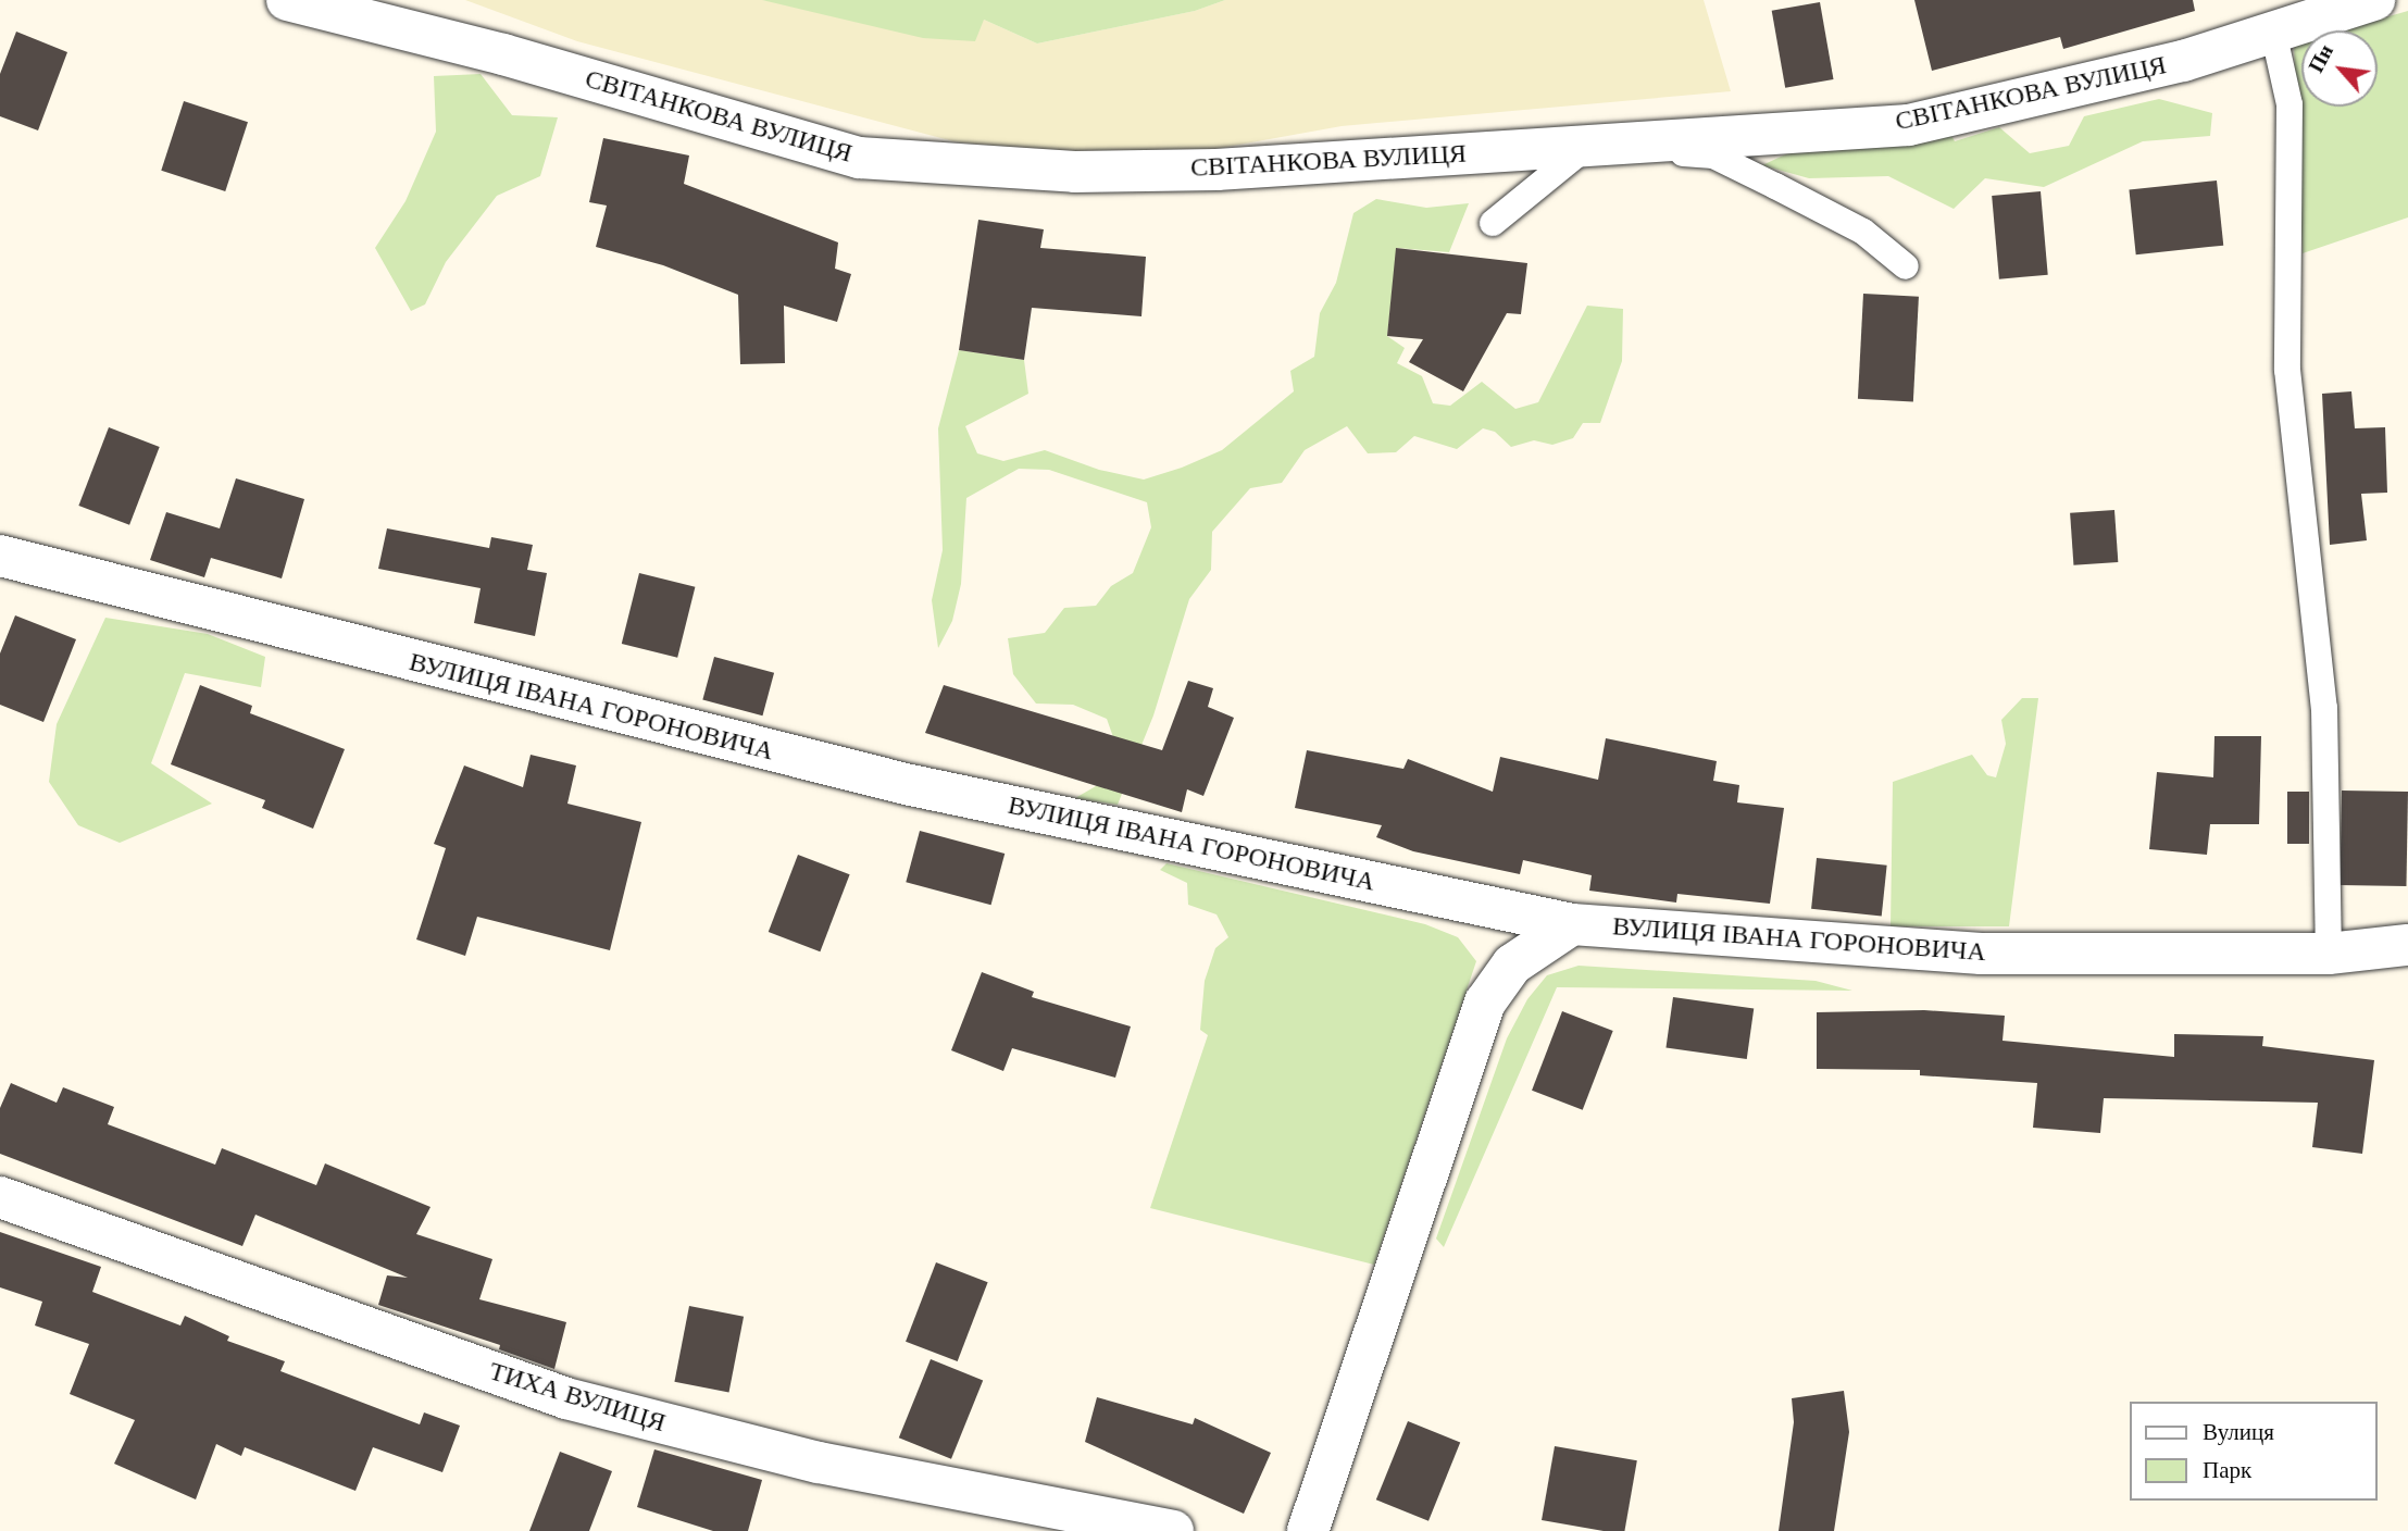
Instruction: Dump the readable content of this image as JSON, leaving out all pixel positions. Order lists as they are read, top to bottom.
{
  "streets": {
    "street": ["СВІТАНКОВА ВУЛИЦЯ", "ВУЛИЦЯ ІВАНА ГОРОНОВИЧА", "ТИХА ВУЛИЦЯ"]
  },
  "legend": ["Вулиця", "Парк"],
  "north": "top left"
}
